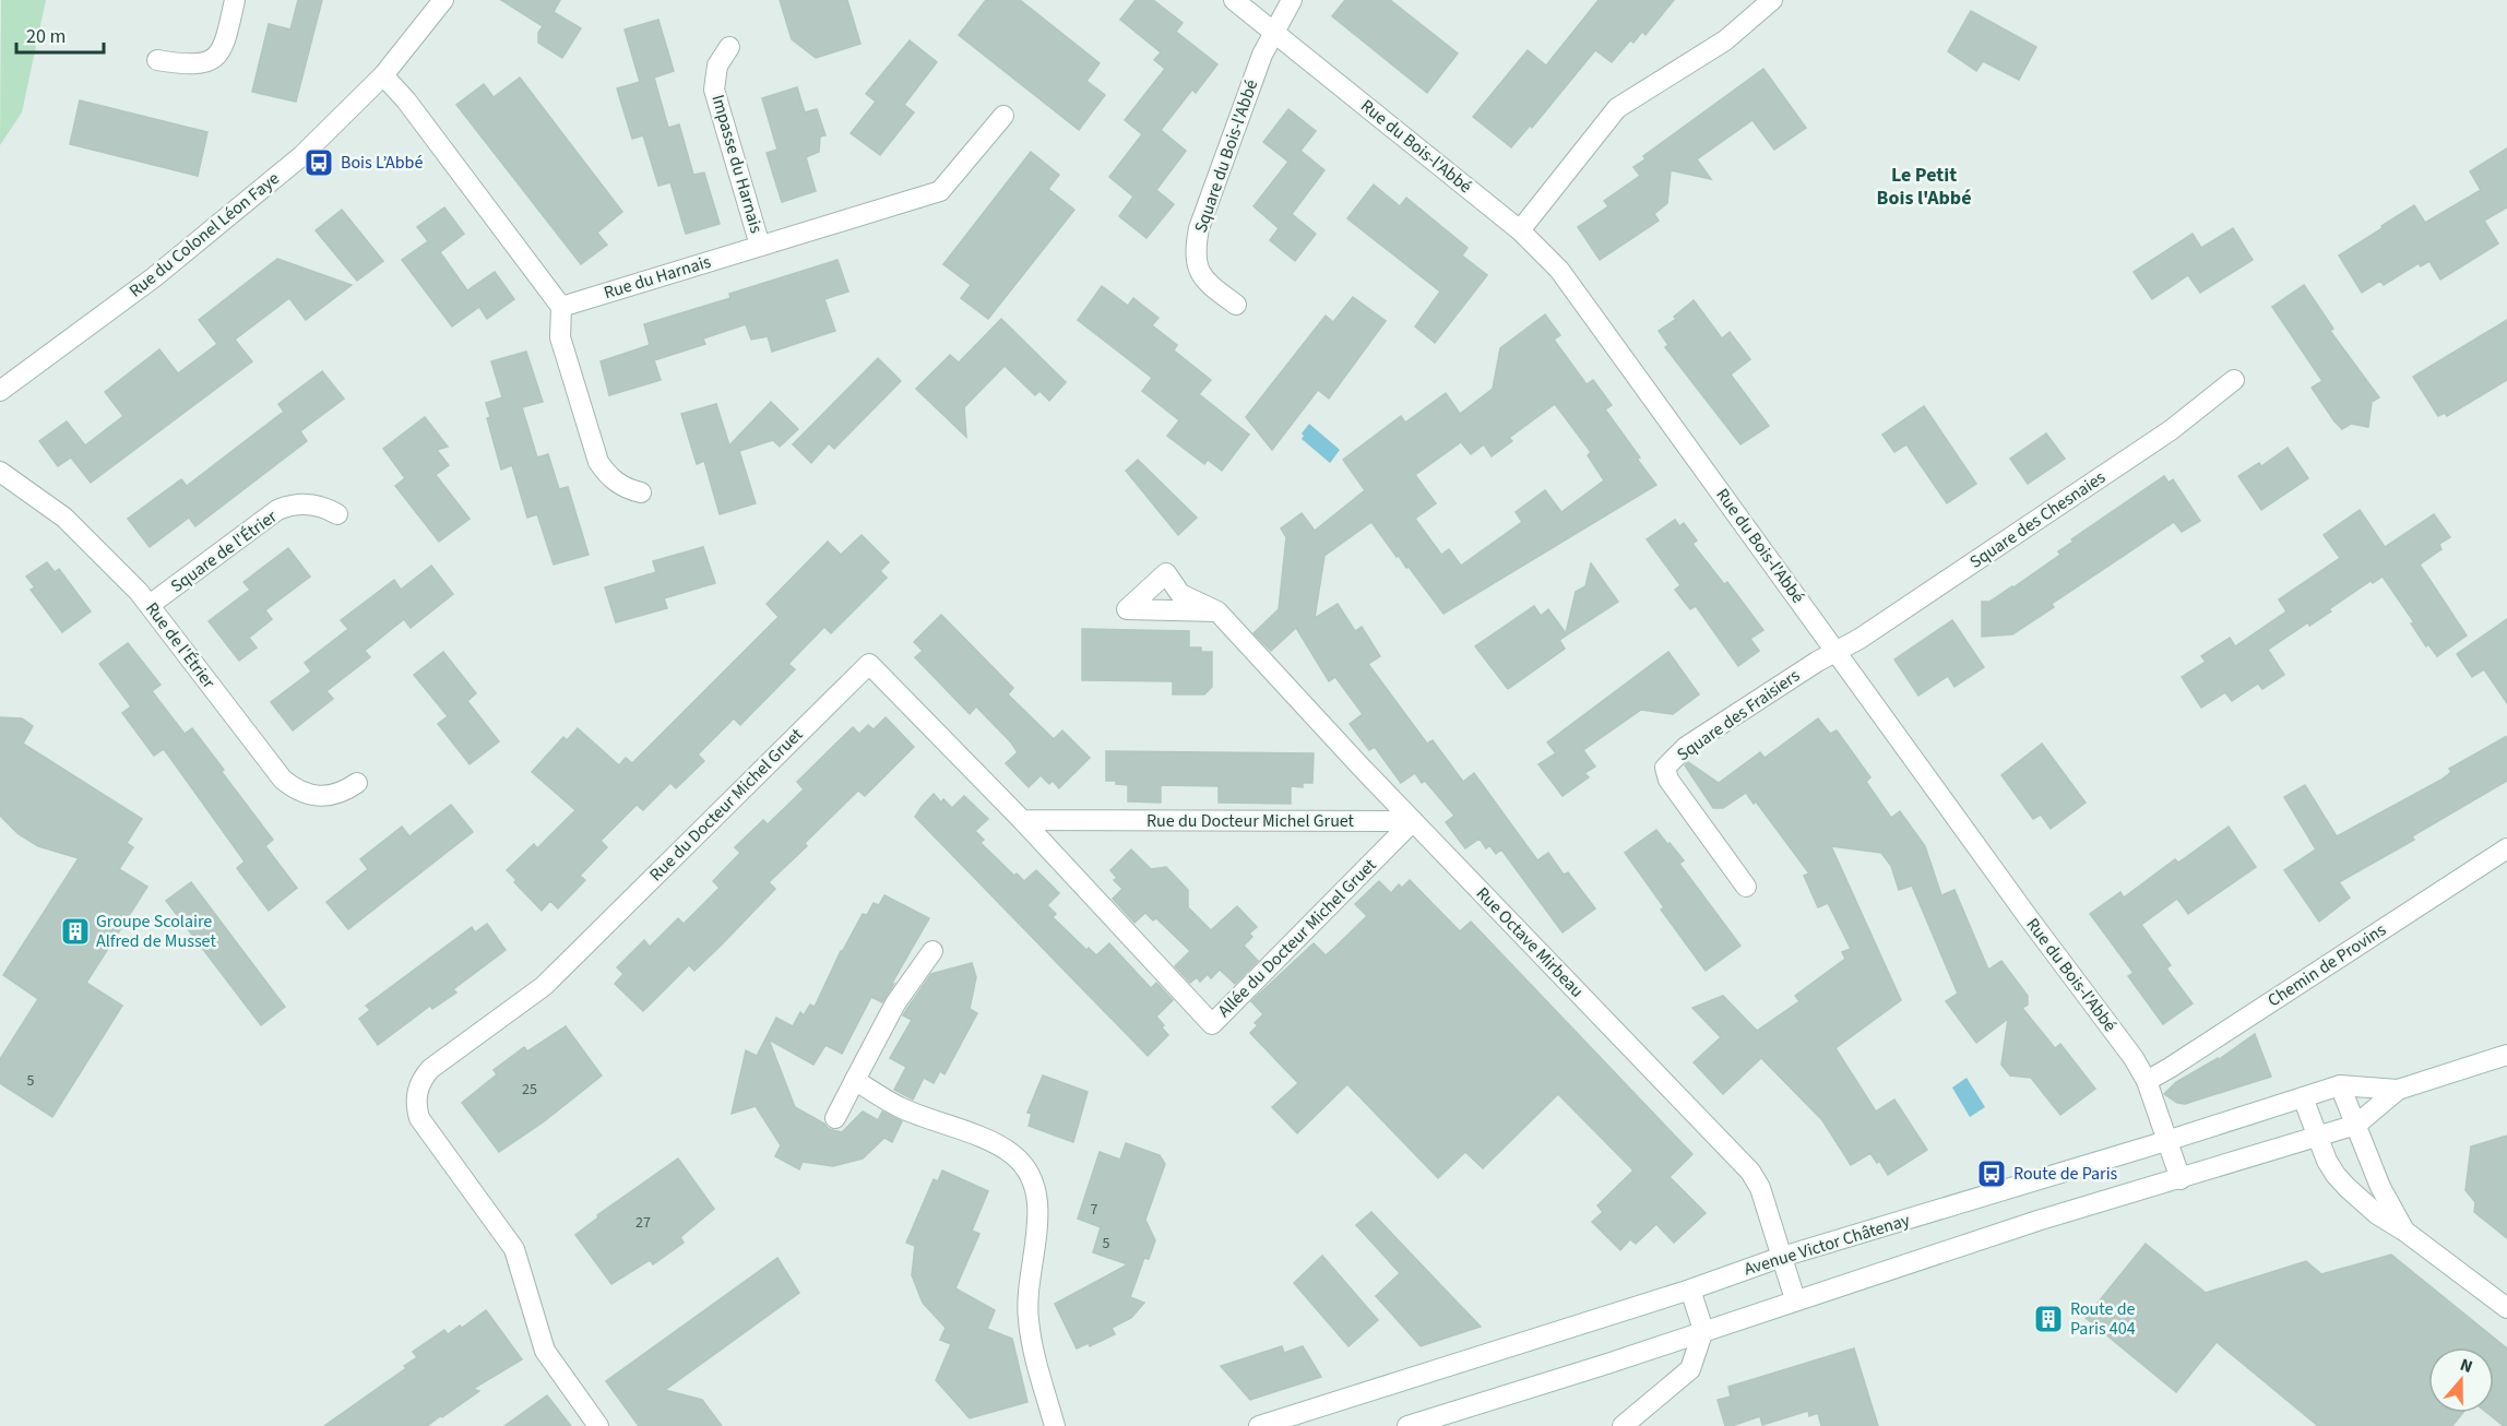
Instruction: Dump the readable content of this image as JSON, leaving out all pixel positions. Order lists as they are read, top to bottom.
{
  "streets": {
    "street": [
      "Rue du Bois-l'Abbé",
      "Square du Bois-l'Abbé",
      "Impasse du Harnais",
      "Rue du Colonel Léon Faye",
      "Rue du Harnais",
      "Square des Chesnaies",
      "Square de l'Étrier",
      "Rue de l'Étrier",
      "Square des Fraisiers",
      "Rue du Docteur Michel Gruet",
      "Allée du Docteur Michel Gruet",
      "Rue Octave Mirbeau",
      "Chemin de Provins",
      "Avenue Victor Châtenay"
    ]
  },
  "crossings": [
    ["Rue du Bois-l'Abbé", "Square du Bois-l'Abbé"],
    ["Rue du Bois-l'Abbé", "Square des Chesnaies"],
    ["Rue du Bois-l'Abbé", "Square des Fraisiers"],
    ["Rue du Bois-l'Abbé", "Chemin de Provins"],
    ["Rue du Bois-l'Abbé", "Avenue Victor Châtenay"],
    ["Impasse du Harnais", "Rue du Harnais"],
    ["Square des Chesnaies", "Square des Fraisiers"],
    ["Square de l'Étrier", "Rue de l'Étrier"],
    ["Rue du Docteur Michel Gruet", "Allée du Docteur Michel Gruet"],
    ["Rue du Docteur Michel Gruet", "Rue Octave Mirbeau"],
    ["Allée du Docteur Michel Gruet", "Rue Octave Mirbeau"],
    ["Rue Octave Mirbeau", "Avenue Victor Châtenay"]
  ],
  "districts": ["Le Petit Bois l'Abbé"],
  "places": {
    "bus stop": ["Bois L’Abbé", "Route de Paris"],
    "building": ["Groupe Scolaire Alfred de Musset", "Route de Paris 404"]
  },
  "house_numbers": [
    "5",
    "25",
    "7",
    "27",
    "5"
  ],
  "scale_bar": "20 m",
  "north": "top"
}
